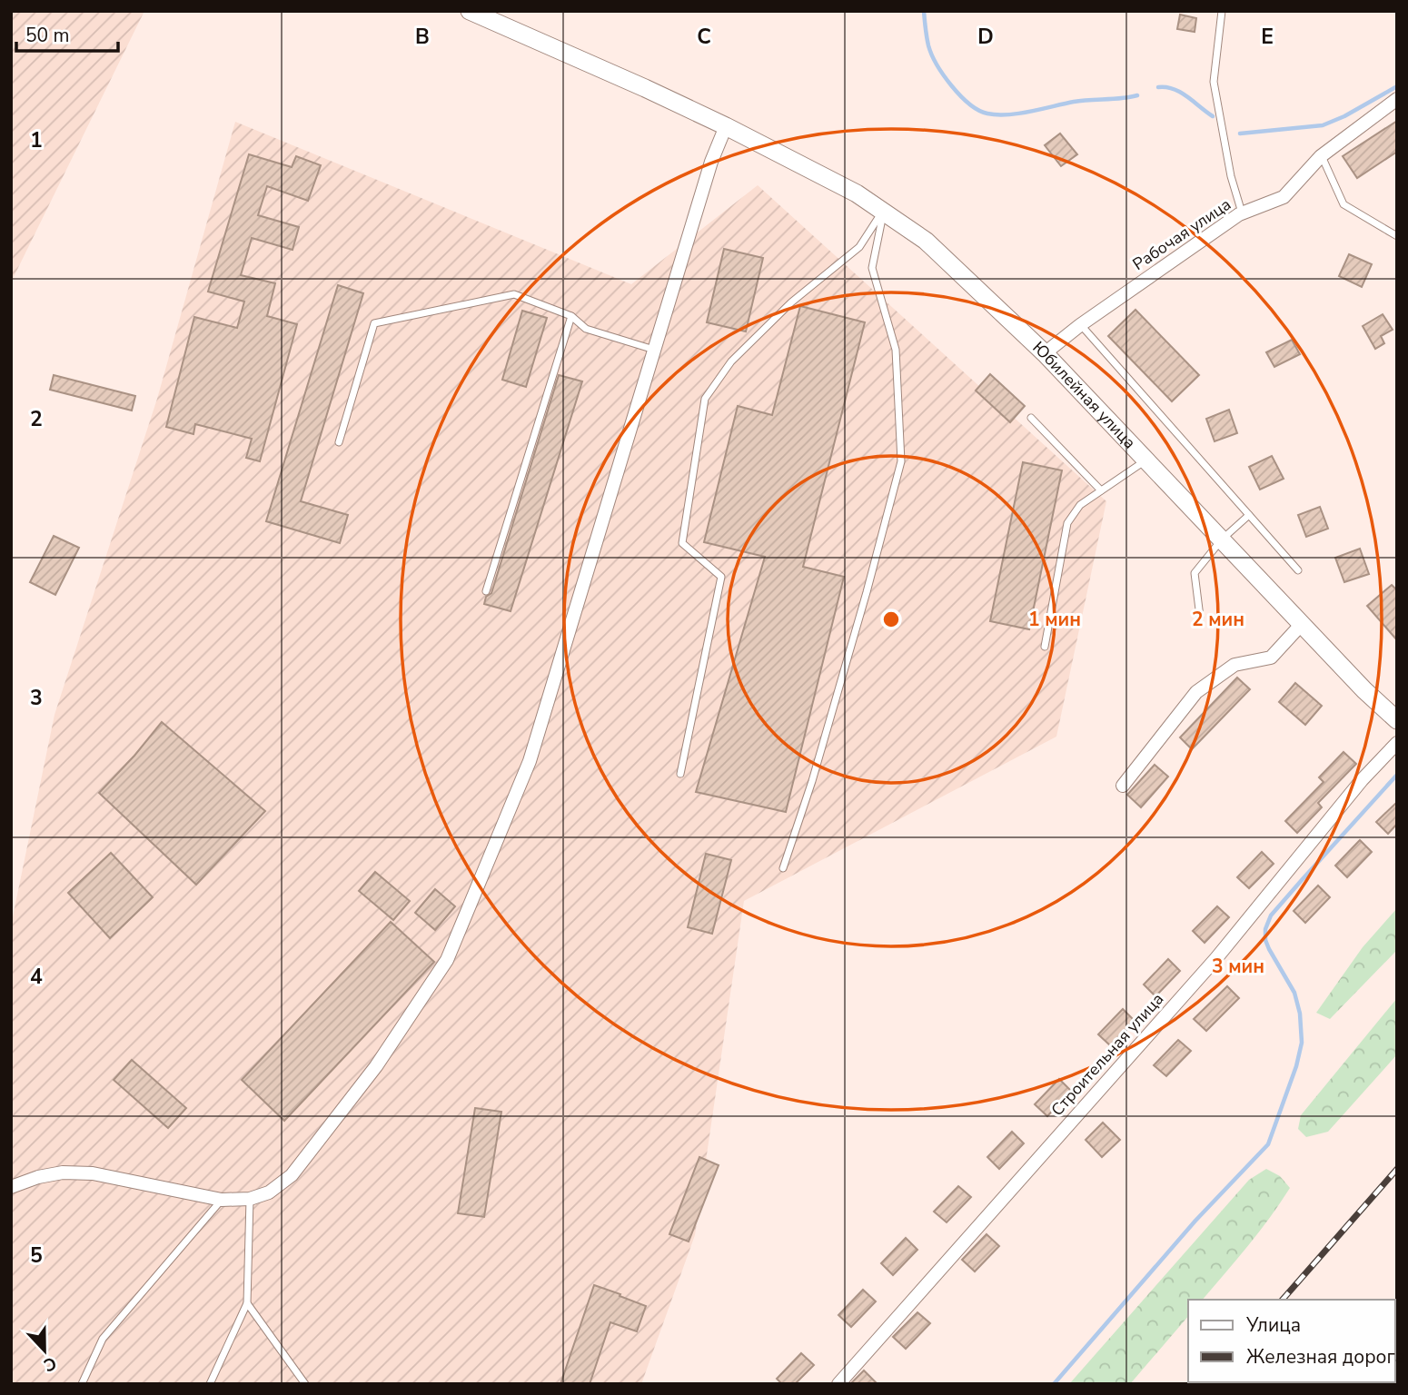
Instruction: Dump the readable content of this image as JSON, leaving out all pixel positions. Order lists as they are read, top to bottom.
{
  "streets": {
    "main road": ["Юбилейная улица"],
    "street": ["Рабочая улица", "Строительная улица"]
  },
  "crossings": [
    ["Рабочая улица", "Юбилейная улица"]
  ],
  "legend": ["Улица", "Железная дорога"],
  "scale_bar": "50 m",
  "north": "bottom",
  "grid": {
    "columns": [
      "B",
      "C",
      "D",
      "E"
    ],
    "rows": [
      "1",
      "2",
      "3",
      "4",
      "5"
    ]
  },
  "rings": ["1 мин", "2 мин", "3 мин"]
}
